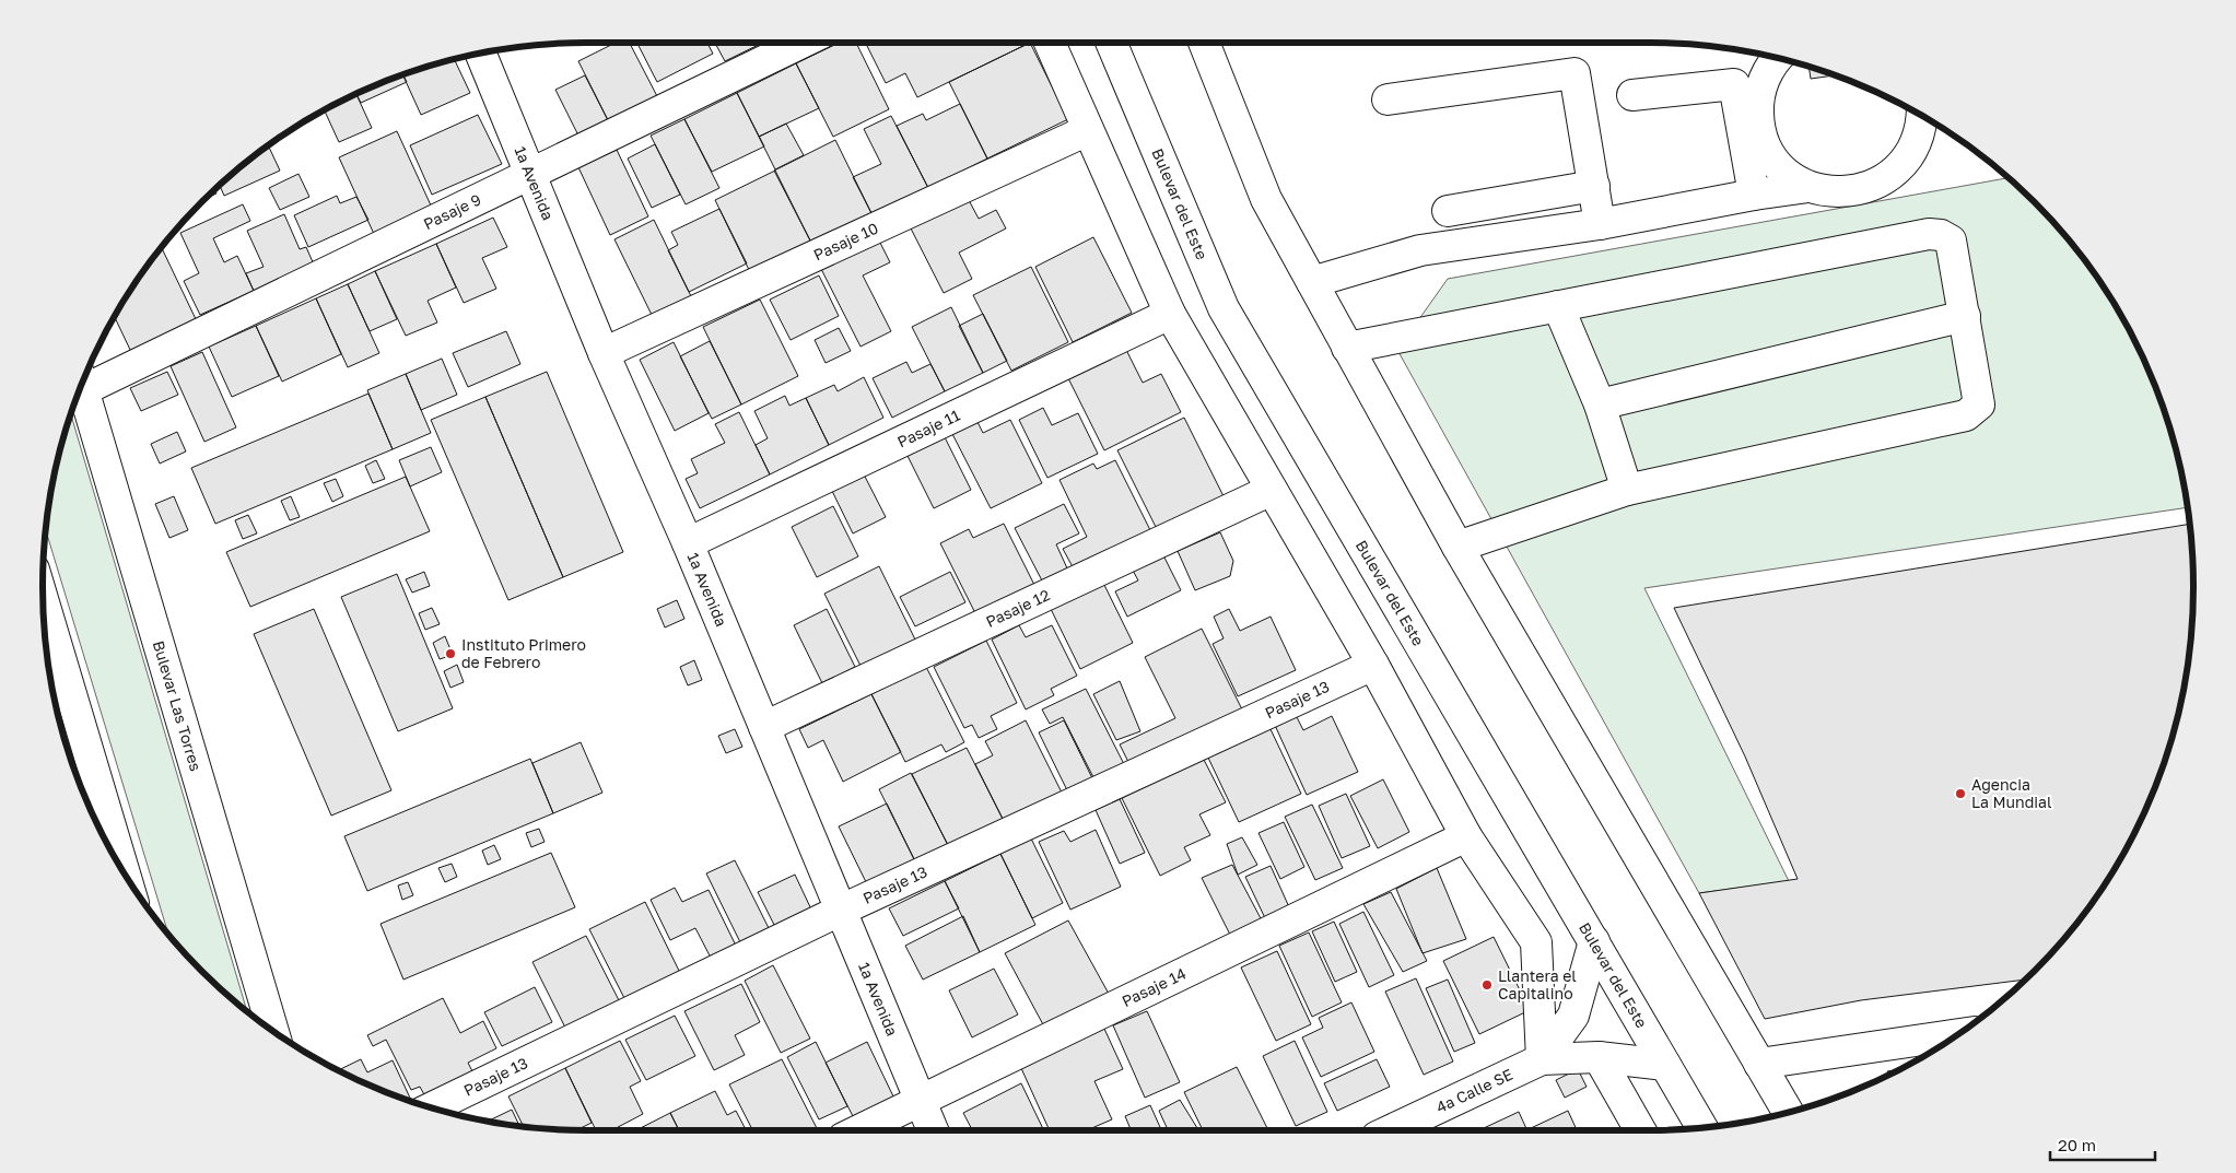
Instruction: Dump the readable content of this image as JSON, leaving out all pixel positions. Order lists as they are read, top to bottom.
{
  "streets": {
    "main road": [
      "1a Avenida",
      "Bulevar del Este",
      "Pasaje 9",
      "Pasaje 10",
      "Pasaje 11",
      "Pasaje 12",
      "Pasaje 13",
      "Bulevar Las Torres",
      "Pasaje 14",
      "4a Calle SE"
    ]
  },
  "crossings": [
    ["1a Avenida", "Pasaje 9"],
    ["1a Avenida", "Pasaje 10"],
    ["1a Avenida", "Pasaje 11"],
    ["1a Avenida", "Pasaje 12"],
    ["1a Avenida", "Pasaje 13"],
    ["1a Avenida", "Pasaje 14"]
  ],
  "places": ["Instituto Primero de Febrero", "Agencia La Mundial", "Llantera el Capitalino"],
  "scale_bar": "20 m"
}
